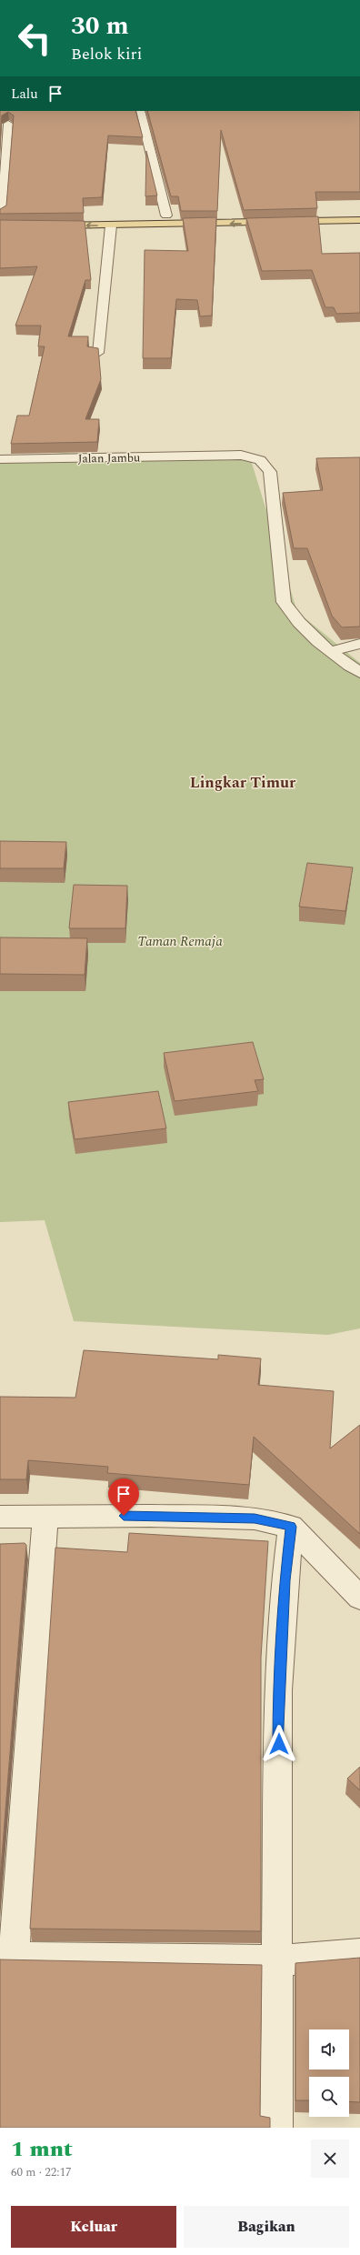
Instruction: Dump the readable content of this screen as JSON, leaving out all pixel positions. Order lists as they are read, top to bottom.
{
  "streets": {
    "street": ["Jalan Jambu"]
  },
  "districts": ["Lingkar Timur"],
  "parks": ["Taman Remaja"],
  "page": {
    "turn": ["30 m", "Belok kiri"],
    "then": "Lalu",
    "heading": ["1 mnt", "60 m · 22:17"],
    "buttons": ["Keluar", "Bagikan"]
  }
}
